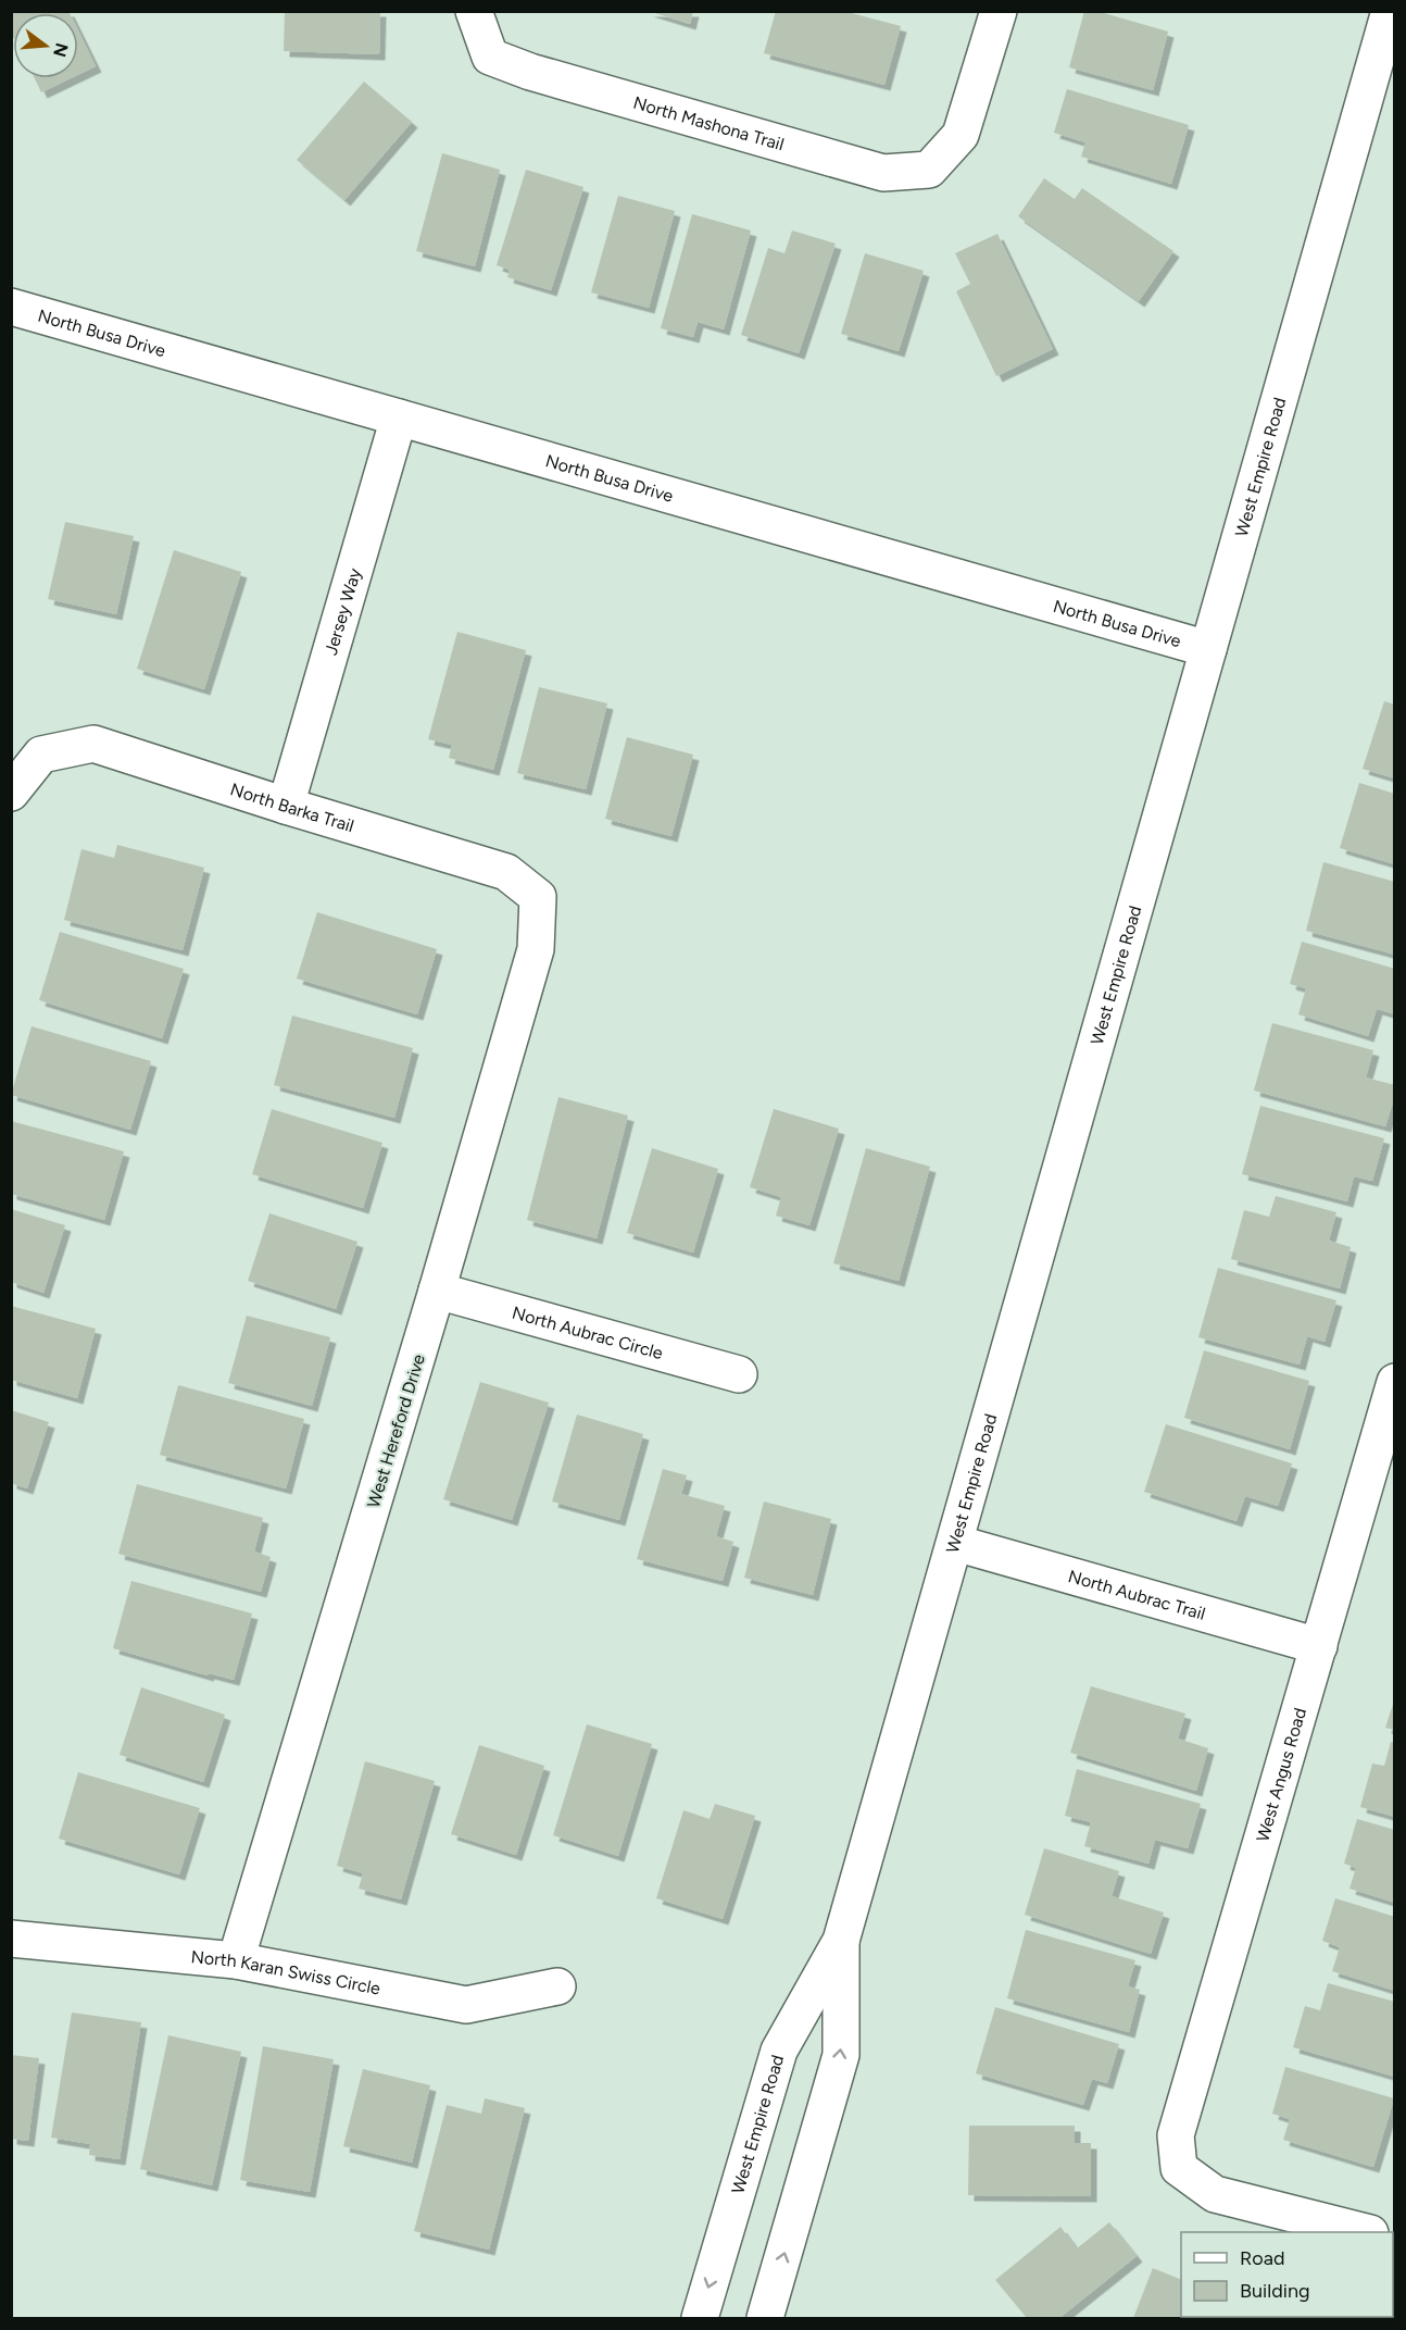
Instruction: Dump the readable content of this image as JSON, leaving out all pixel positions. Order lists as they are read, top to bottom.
{
  "streets": {
    "street": [
      "North Mashona Trail",
      "North Busa Drive",
      "West Empire Road",
      "Jersey Way",
      "North Barka Trail",
      "North Aubrac Circle",
      "West Hereford Drive",
      "North Aubrac Trail",
      "West Angus Road",
      "North Karan Swiss Circle"
    ]
  },
  "crossings": [
    ["North Busa Drive", "West Empire Road"],
    ["North Busa Drive", "Jersey Way"],
    ["West Empire Road", "North Aubrac Trail"],
    ["Jersey Way", "North Barka Trail"],
    ["North Barka Trail", "West Hereford Drive"],
    ["North Aubrac Circle", "West Hereford Drive"],
    ["West Hereford Drive", "North Karan Swiss Circle"],
    ["North Aubrac Trail", "West Angus Road"]
  ],
  "legend": ["Road", "Building"],
  "north": "right"
}
